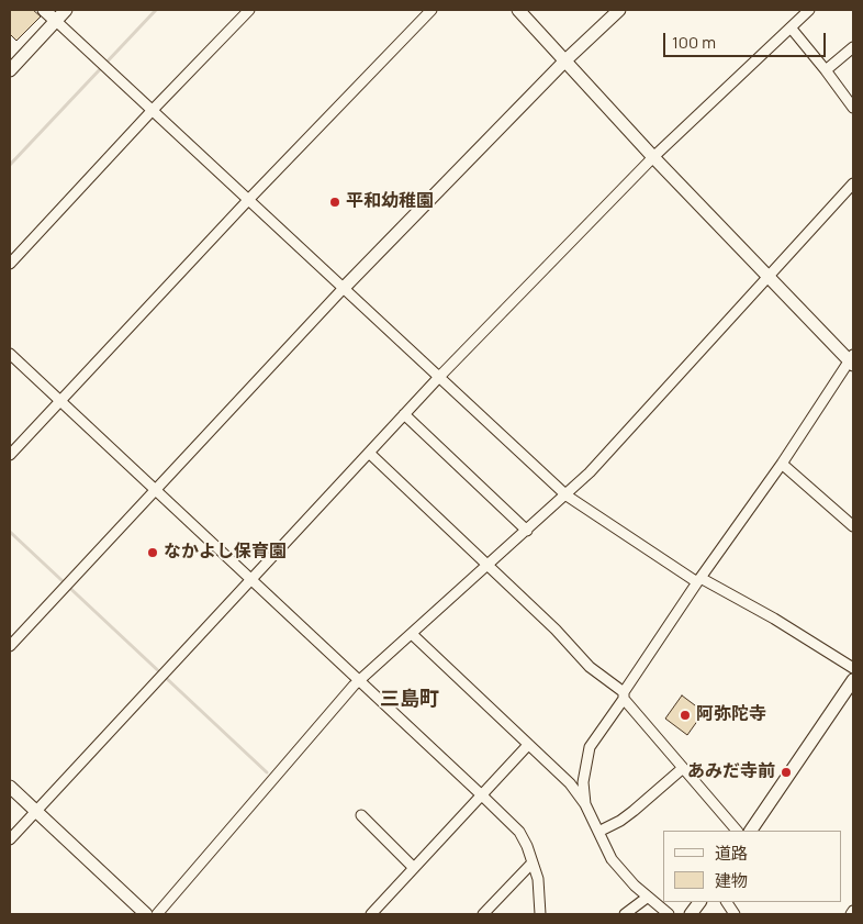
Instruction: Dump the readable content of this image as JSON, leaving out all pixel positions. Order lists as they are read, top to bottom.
{
  "districts": ["三島町"],
  "places": [
    "平和幼稚園",
    "なかよし保育園",
    "阿弥陀寺",
    "あみだ寺前"
  ],
  "legend": ["道路", "建物"],
  "scale_bar": "100 m"
}
